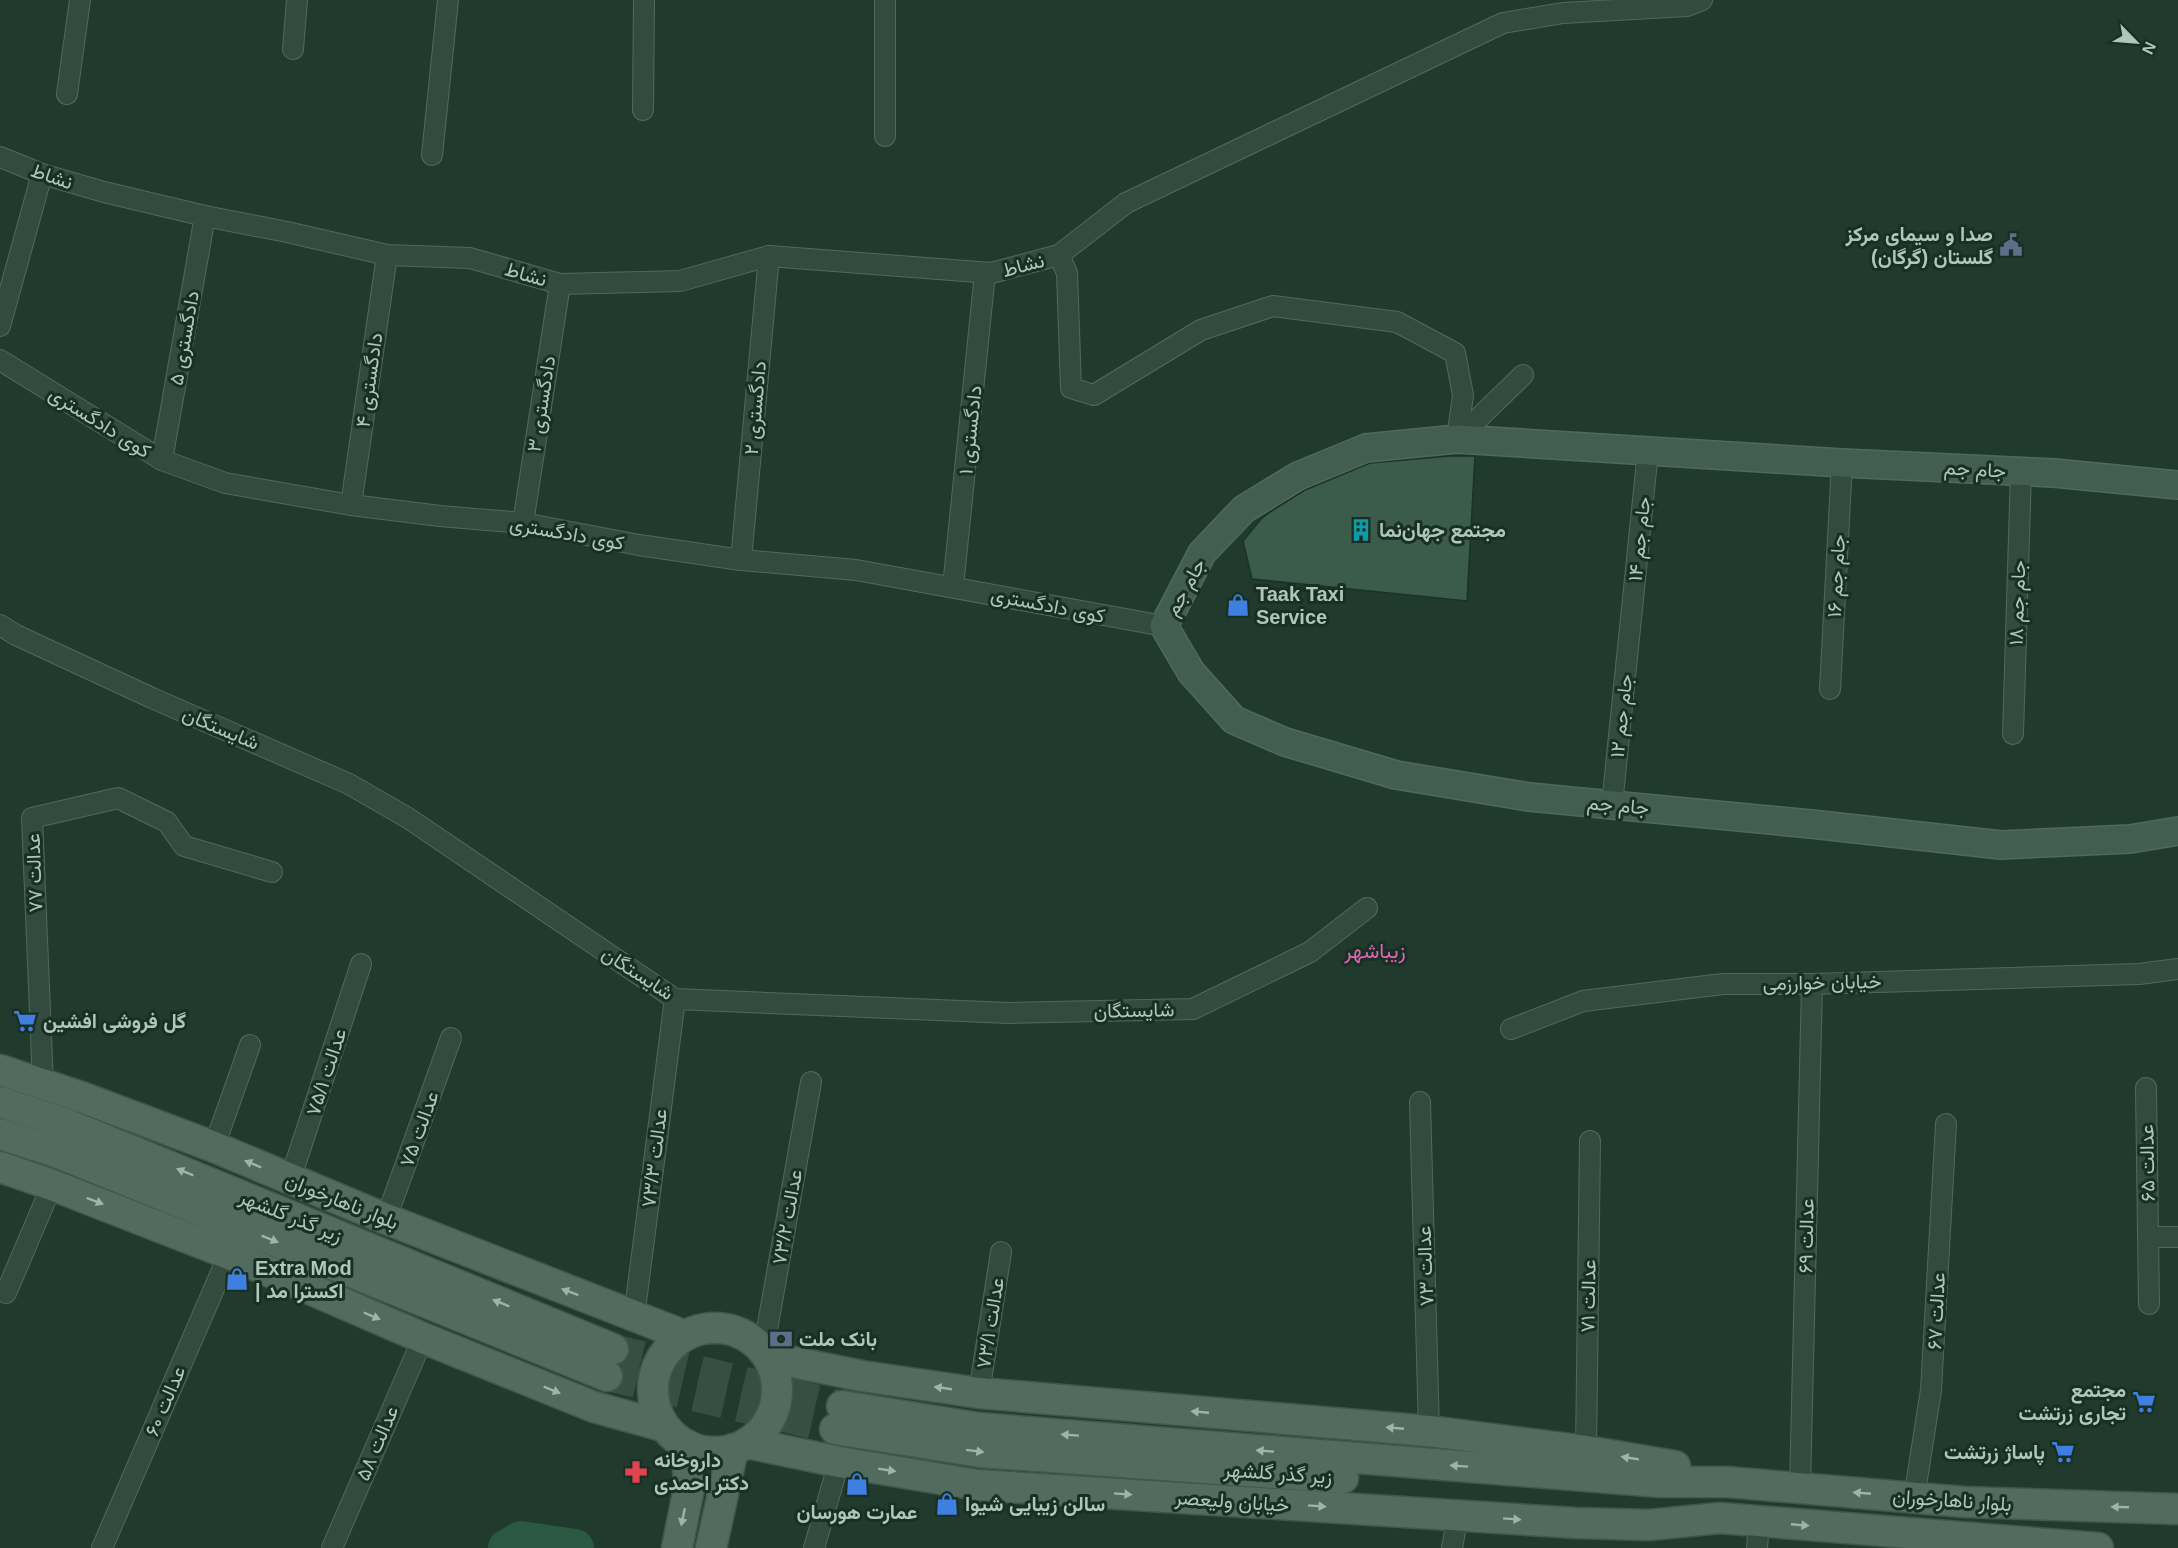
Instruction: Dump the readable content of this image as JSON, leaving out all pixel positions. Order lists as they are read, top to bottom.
{
  "streets": {
    "main road": ["بلوار ناهارخوران", "زیر گذر گلشهر", "خیابان ولیعصر"],
    "street": [
      "نشاط",
      "دادگستری ۵",
      "دادگستری ۴",
      "دادگستری ۳",
      "دادگستری ۲",
      "کوی دادگستری",
      "دادگستری ۱",
      "جام جم",
      "۱۴ جام جم",
      "۱۶ جام جم",
      "۱۸ جام جم",
      "۱۲ جام جم",
      "شایستگان",
      "عدالت ۷۷",
      "خیابان خوارزمی",
      "۷۵/۱ عدالت",
      "۷۵ عدالت",
      "۷۳/۳ عدالت",
      "عدالت ۶۵",
      "عدالت ۷۳/۲",
      "عدالت ۶۹",
      "عدالت ۷۳",
      "عدالت ۷۱",
      "عدالت ۶۷",
      "عدالت ۷۳/۱",
      "عدالت ۶۰",
      "عدالت ۵۸"
    ]
  },
  "crossings": [
    ["نشاط", "دادگستری ۵"],
    ["نشاط", "دادگستری ۴"],
    ["نشاط", "دادگستری ۳"],
    ["نشاط", "دادگستری ۲"],
    ["نشاط", "دادگستری ۱"],
    ["دادگستری ۵", "کوی دادگستری"],
    ["دادگستری ۴", "کوی دادگستری"],
    ["دادگستری ۳", "کوی دادگستری"],
    ["دادگستری ۲", "کوی دادگستری"],
    ["کوی دادگستری", "دادگستری ۱"],
    ["کوی دادگستری", "جام جم"],
    ["جام جم", "۱۴ جام جم"],
    ["جام جم", "۱۶ جام جم"],
    ["جام جم", "۱۸ جام جم"],
    ["جام جم", "۱۲ جام جم"],
    ["۱۴ جام جم", "۱۲ جام جم"],
    ["شایستگان", "۷۳/۳ عدالت"],
    ["عدالت ۷۷", "بلوار ناهارخوران"],
    ["خیابان خوارزمی", "عدالت ۶۹"],
    ["۷۵/۱ عدالت", "بلوار ناهارخوران"],
    ["۷۵ عدالت", "بلوار ناهارخوران"],
    ["۷۳/۳ عدالت", "بلوار ناهارخوران"],
    ["بلوار ناهارخوران", "زیر گذر گلشهر"],
    ["بلوار ناهارخوران", "عدالت ۷۳/۲"],
    ["بلوار ناهارخوران", "عدالت ۶۹"],
    ["بلوار ناهارخوران", "عدالت ۶۷"],
    ["بلوار ناهارخوران", "خیابان ولیعصر"],
    ["زیر گذر گلشهر", "خیابان ولیعصر"],
    ["عدالت ۷۳/۲", "خیابان ولیعصر"]
  ],
  "districts": ["زیباشهر"],
  "places": {
    "public building": ["صدا و سیمای مرکز گلستان (گرگان)"],
    "building": ["مجتمع جهان‌نما"],
    "shop": [
      "Taak Taxi Service",
      "Extra Mod | اکسترا مد",
      "عمارت هورسان",
      "سالن زیبایی شیوا"
    ],
    "supermarket": ["گل فروشی افشین", "مجتمع تجاری زرتشت", "پاساژ زرتشت"],
    "bank": ["بانک ملت"],
    "pharmacy": ["داروخانه دکتر احمدی"]
  },
  "north": "bottom right"
}
